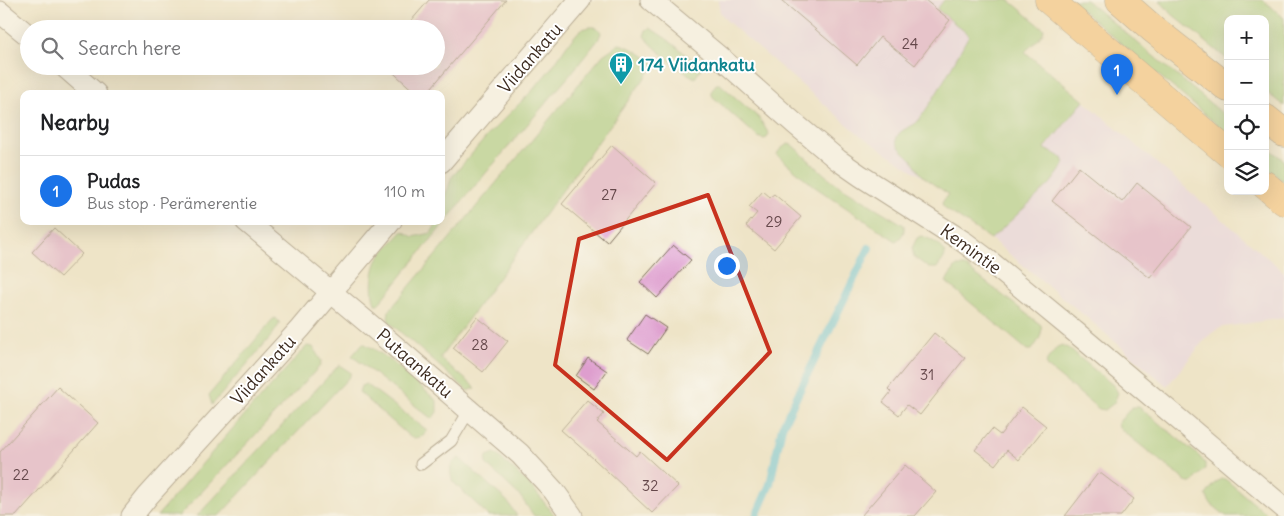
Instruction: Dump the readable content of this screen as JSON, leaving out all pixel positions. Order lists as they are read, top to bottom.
{
  "streets": {
    "street": ["Viidankatu", "Kemintie", "Putaankatu"]
  },
  "crossings": [
    ["Viidankatu", "Putaankatu"]
  ],
  "places": {
    "building": ["174 Viidankatu"]
  },
  "house_numbers": [
    "24",
    "27",
    "29",
    "28",
    "31",
    "22",
    "32"
  ],
  "page": {
    "map_buttons": ["+", "−"],
    "search": "Search here",
    "pins": "1",
    "heading": "Nearby",
    "list": [
      {
        "mark": "1",
        "name": "Pudas",
        "note": "Bus stop · Perämerentie",
        "value": "110 m"
      }
    ]
  }
}
